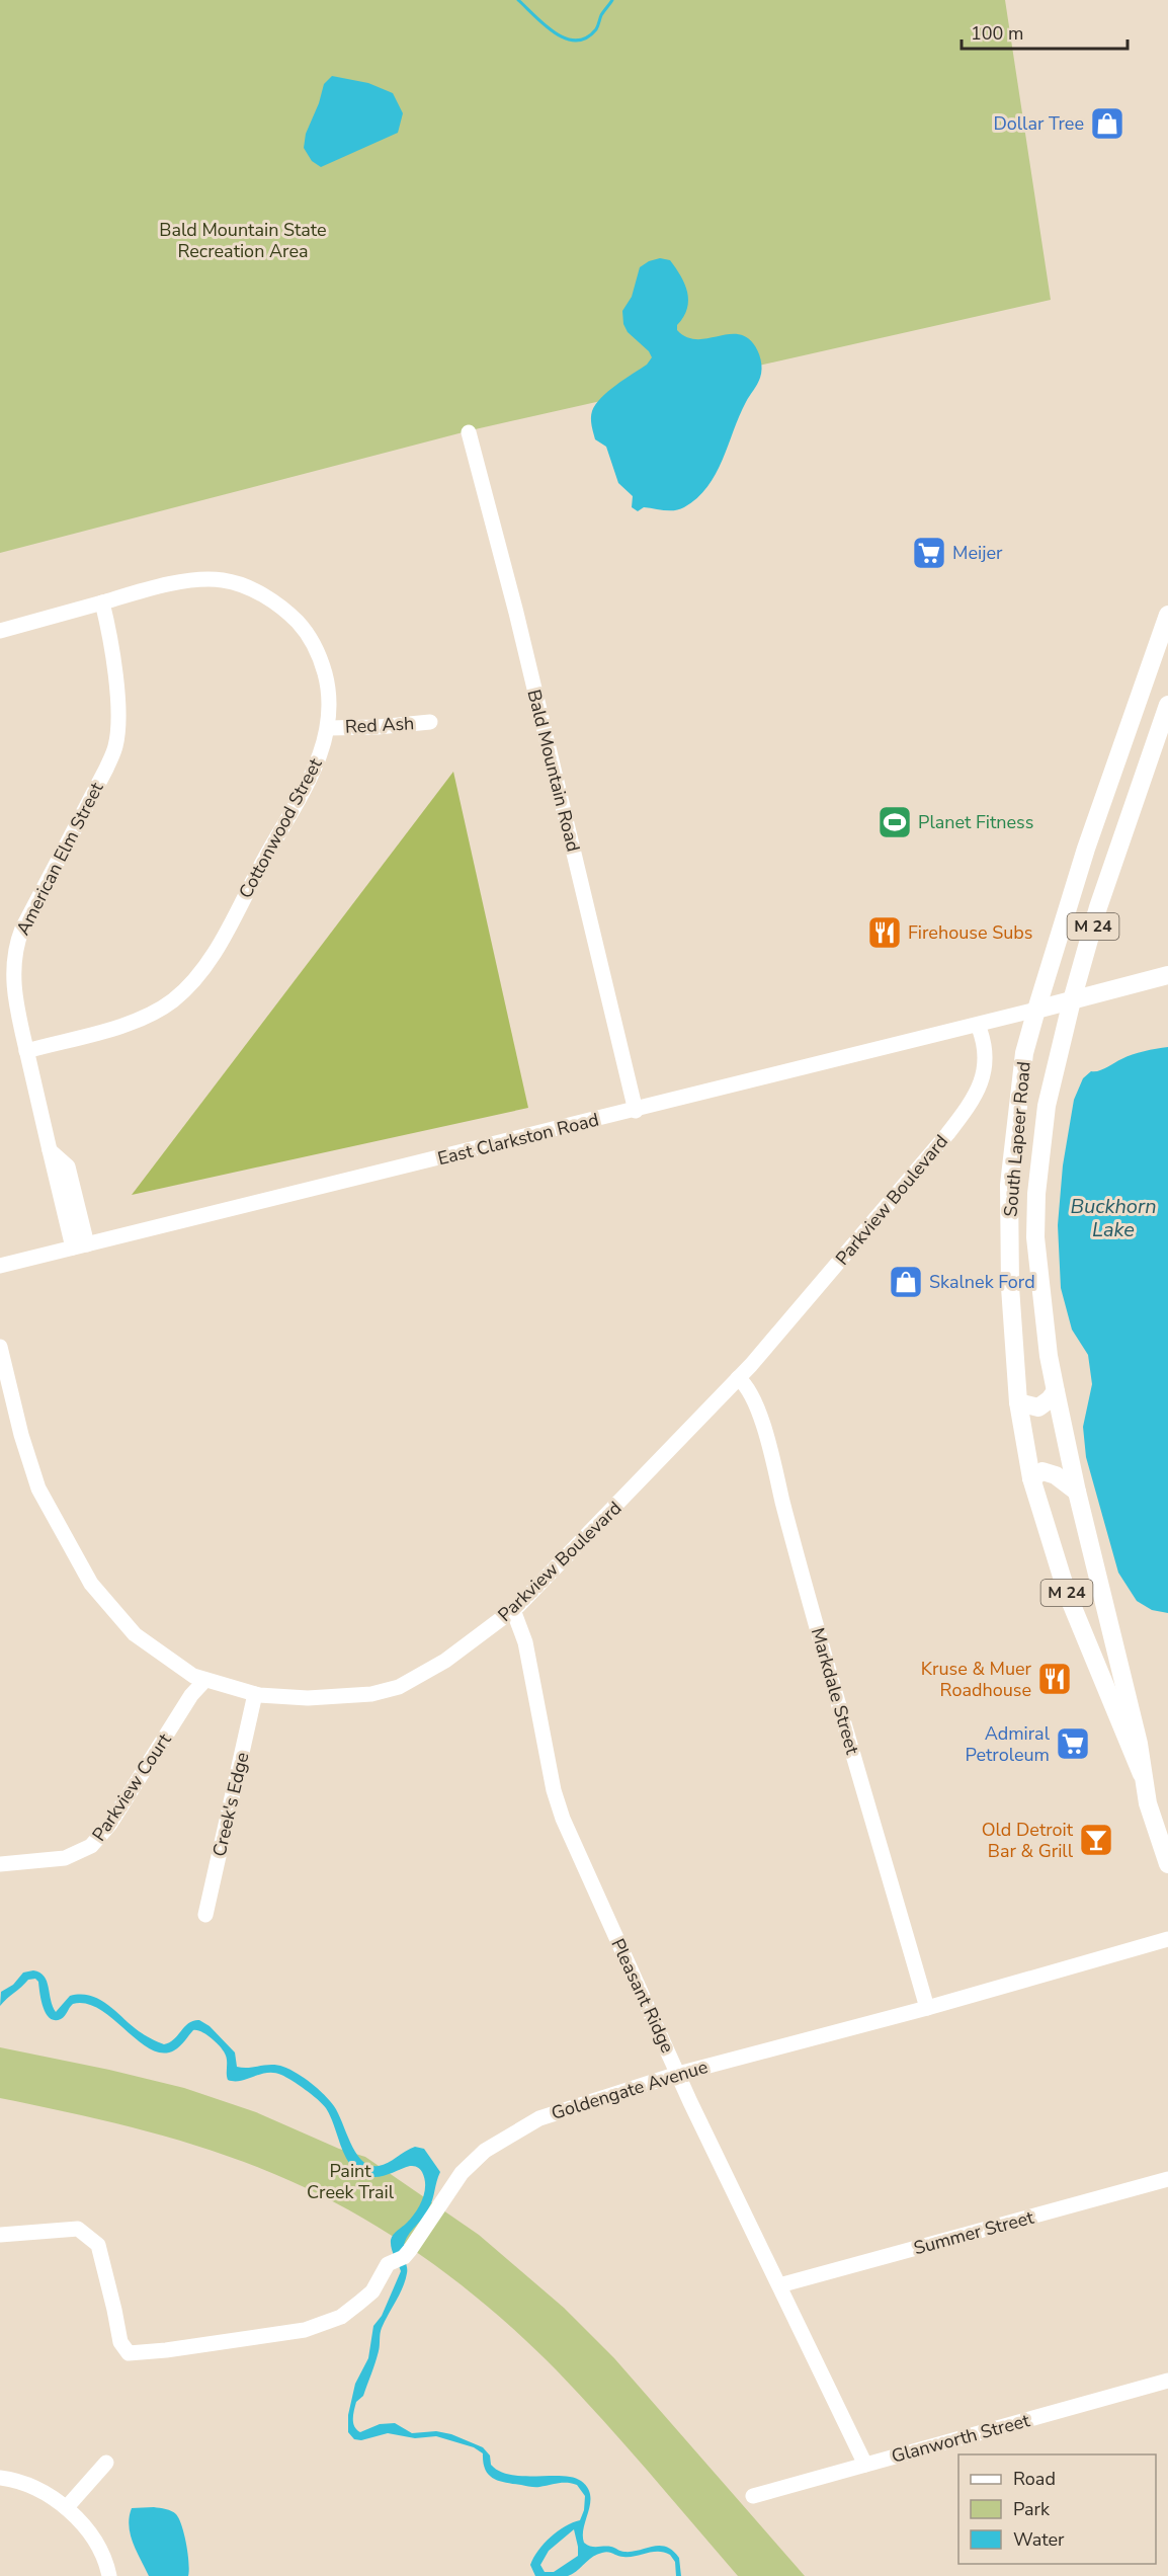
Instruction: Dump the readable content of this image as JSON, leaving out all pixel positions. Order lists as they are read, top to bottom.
{
  "streets": {
    "main road": ["M 24", "South Lapeer Road"],
    "street": [
      "Red Ash",
      "Bald Mountain Road",
      "Cottonwood Street",
      "American Elm Street",
      "East Clarkston Road",
      "Parkview Boulevard",
      "Markdale Street",
      "Parkview Court",
      "Creek's Edge",
      "Pleasant Ridge",
      "Goldengate Avenue",
      "Summer Street",
      "Glanworth Street"
    ]
  },
  "crossings": [
    ["Red Ash", "Cottonwood Street"],
    ["Bald Mountain Road", "East Clarkston Road"],
    ["Cottonwood Street", "American Elm Street"],
    ["American Elm Street", "East Clarkston Road"],
    ["East Clarkston Road", "South Lapeer Road"],
    ["East Clarkston Road", "Parkview Boulevard"],
    ["Parkview Boulevard", "Markdale Street"],
    ["Parkview Boulevard", "Parkview Court"],
    ["Parkview Boulevard", "Creek's Edge"],
    ["Parkview Boulevard", "Pleasant Ridge"],
    ["Markdale Street", "Goldengate Avenue"],
    ["Pleasant Ridge", "Goldengate Avenue"],
    ["Pleasant Ridge", "Summer Street"],
    ["Pleasant Ridge", "Glanworth Street"]
  ],
  "water": ["Buckhorn Lake"],
  "parks": ["Bald Mountain State Recreation Area", "Paint Creek Trail"],
  "places": {
    "shop": ["Dollar Tree", "Skalnek Ford"],
    "supermarket": ["Meijer", "Admiral Petroleum"],
    "sports": ["Planet Fitness"],
    "restaurant": ["Firehouse Subs", "Kruse & Muer Roadhouse"],
    "bar": ["Old Detroit Bar & Grill"]
  },
  "legend": ["Road", "Park", "Water"],
  "scale_bar": "100 m"
}
